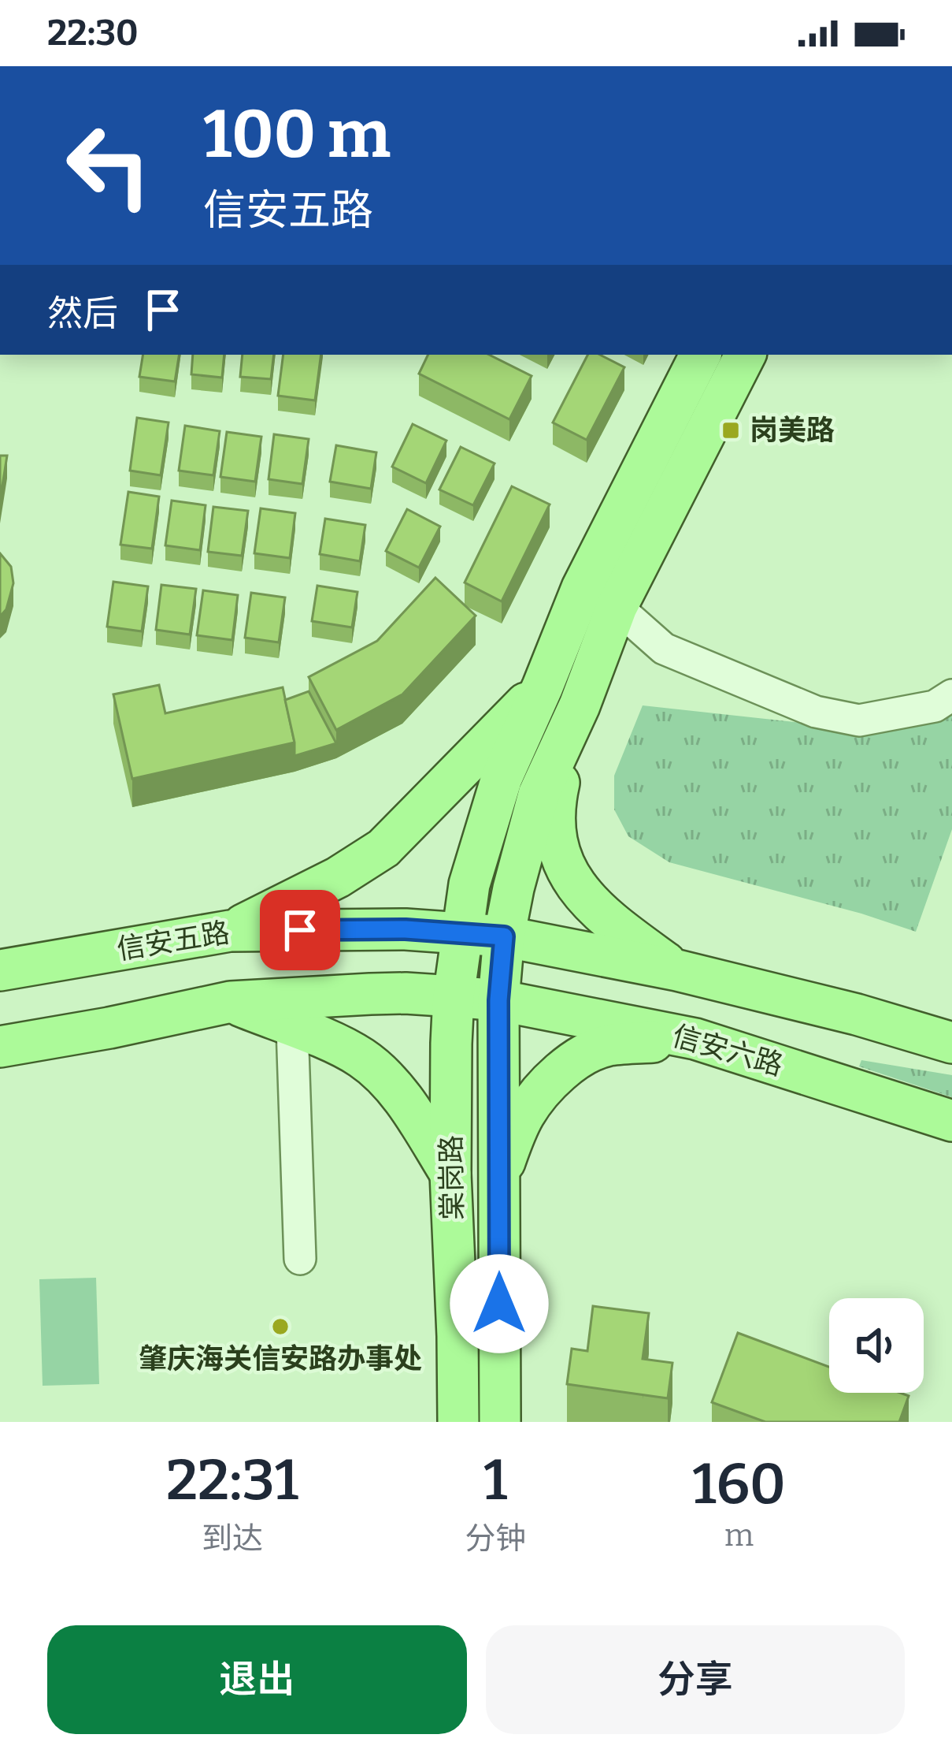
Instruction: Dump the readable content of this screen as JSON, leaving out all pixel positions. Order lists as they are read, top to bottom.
{
  "streets": {
    "main road": ["信安五路", "信安六路", "棠岗路"]
  },
  "crossings": [
    ["信安五路", "棠岗路"],
    ["信安六路", "棠岗路"]
  ],
  "places": {
    "transit": ["岗美路"],
    "other": ["肇庆海关信安路办事处"]
  },
  "page": {
    "status": "22:30",
    "turn": ["100 m", "信安五路"],
    "then": "然后",
    "eta": [
      "22:31",
      "到达",
      "1",
      "分钟",
      "160",
      "m"
    ],
    "buttons": ["退出", "分享"]
  }
}
